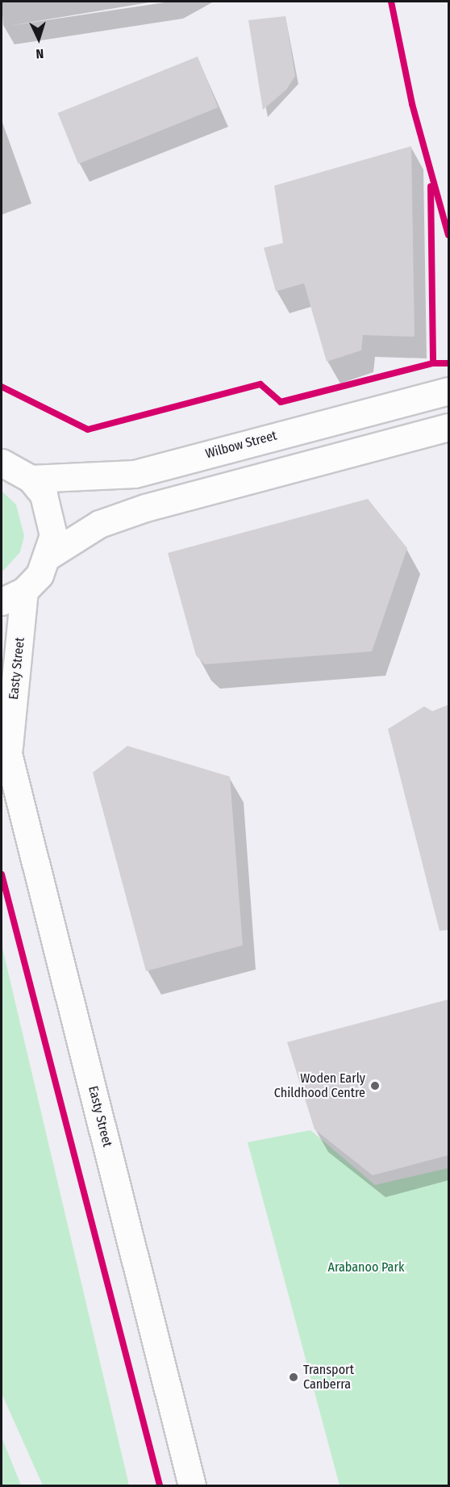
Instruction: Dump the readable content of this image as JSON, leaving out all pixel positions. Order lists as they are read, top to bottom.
{
  "streets": {
    "street": ["Wilbow Street", "Easty Street"]
  },
  "parks": ["Arabanoo Park"],
  "places": ["Woden Early Childhood Centre", "Transport Canberra"],
  "north": "bottom"
}
